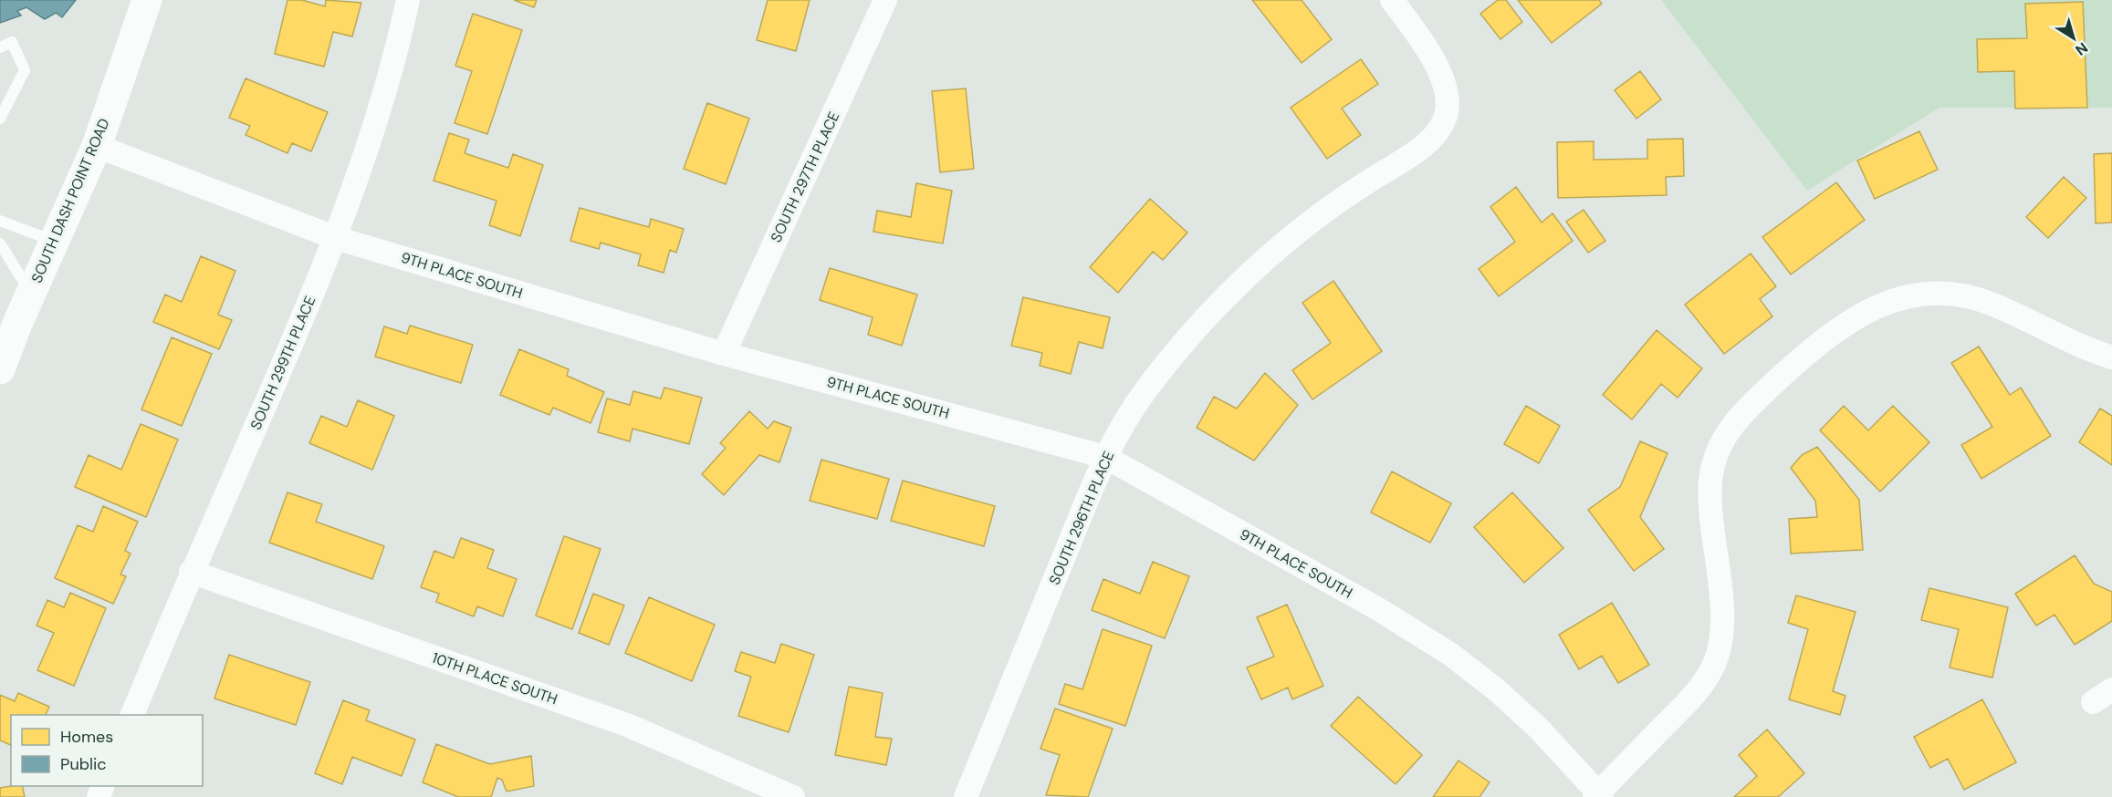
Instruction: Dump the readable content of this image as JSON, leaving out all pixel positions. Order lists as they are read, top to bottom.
{
  "streets": {
    "main road": ["SOUTH DASH POINT ROAD"],
    "street": [
      "SOUTH 297TH PLACE",
      "9TH PLACE SOUTH",
      "SOUTH 299TH PLACE",
      "SOUTH 296TH PLACE",
      "10TH PLACE SOUTH"
    ]
  },
  "crossings": [
    ["SOUTH 297TH PLACE", "9TH PLACE SOUTH"],
    ["SOUTH DASH POINT ROAD", "9TH PLACE SOUTH"],
    ["9TH PLACE SOUTH", "SOUTH 299TH PLACE"],
    ["9TH PLACE SOUTH", "SOUTH 296TH PLACE"],
    ["SOUTH 299TH PLACE", "10TH PLACE SOUTH"]
  ],
  "legend": ["Homes", "Public"],
  "north": "bottom right"
}
